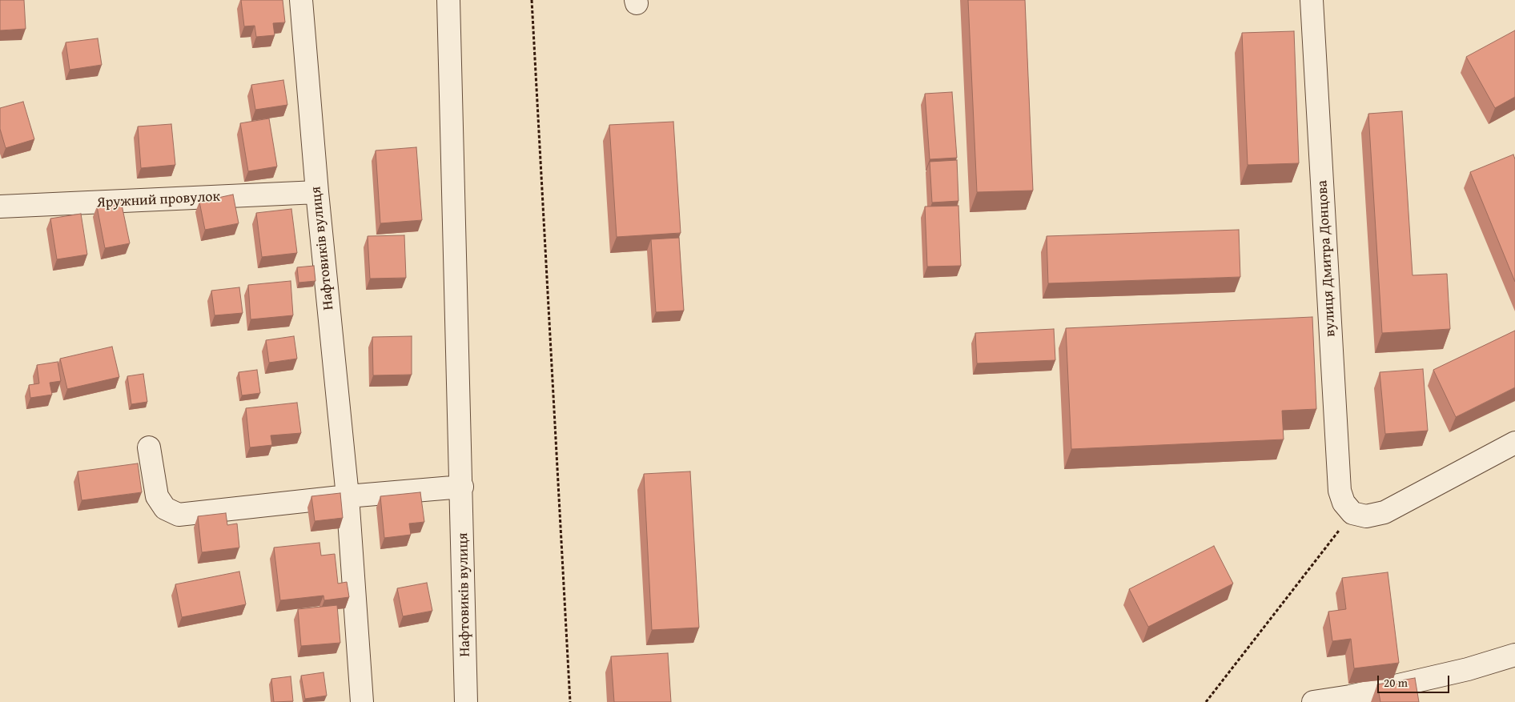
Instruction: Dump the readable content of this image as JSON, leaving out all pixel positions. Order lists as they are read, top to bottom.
{
  "streets": {
    "street": ["Яружний провулок", "Нафтовиків вулиця", "вулиця Дмитра Донцова"]
  },
  "crossings": [
    ["Яружний провулок", "Нафтовиків вулиця"]
  ],
  "scale_bar": "20 m"
}
